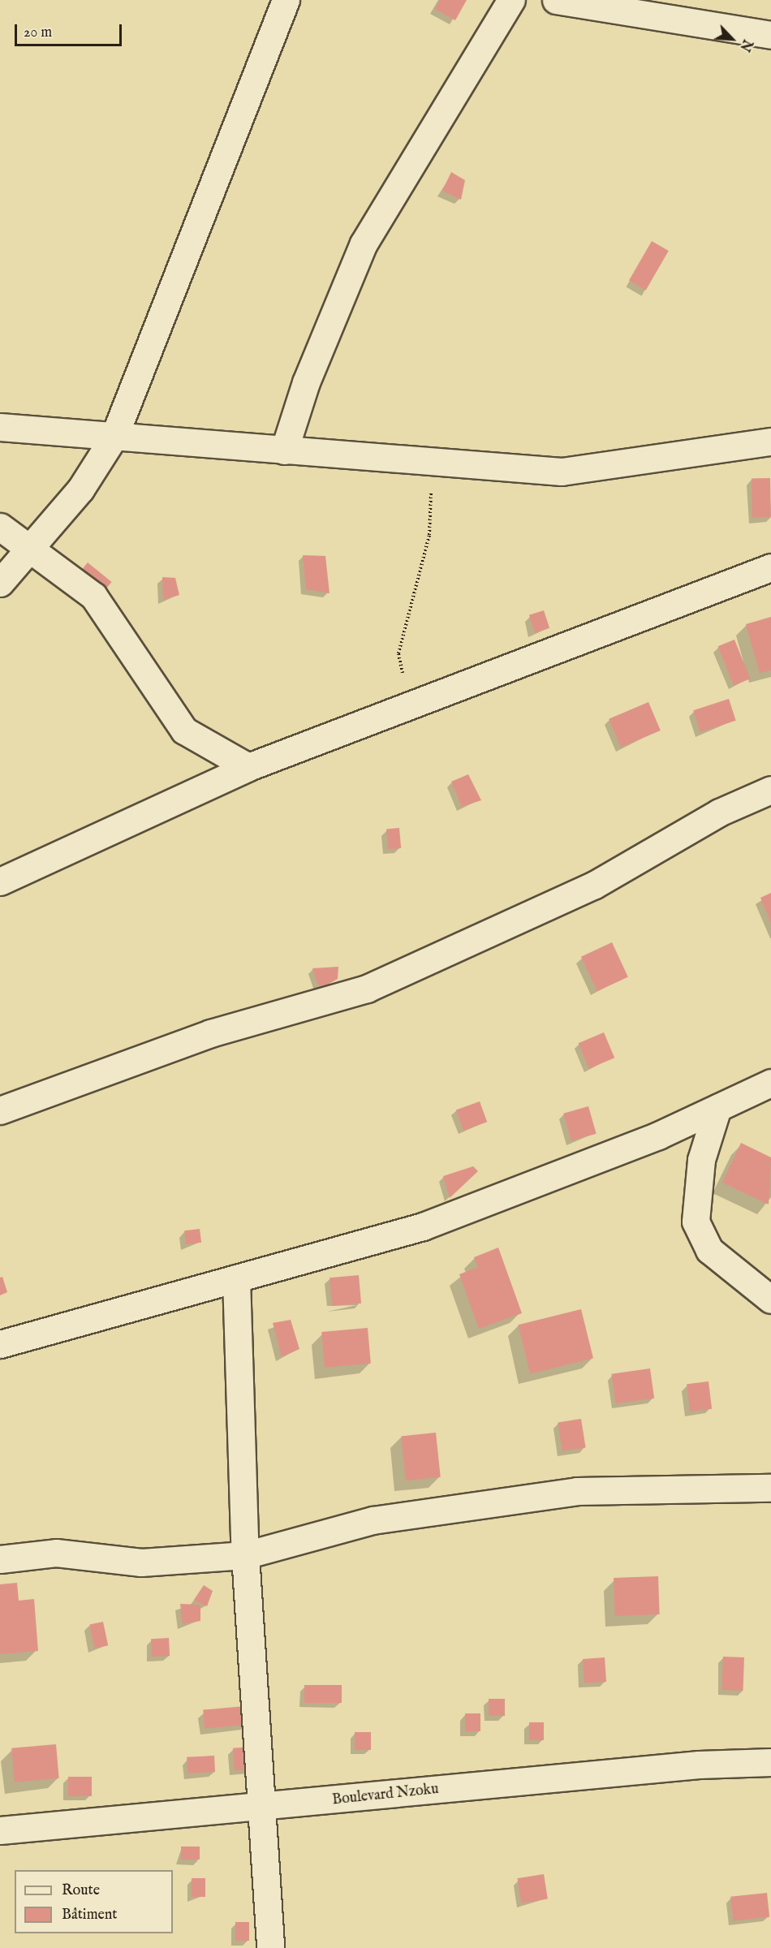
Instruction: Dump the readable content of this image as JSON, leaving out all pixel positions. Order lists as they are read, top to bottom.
{
  "streets": {
    "street": ["Boulevard Nzoku"]
  },
  "legend": ["Route", "Bâtiment"],
  "scale_bar": "20 m",
  "north": "bottom right"
}
